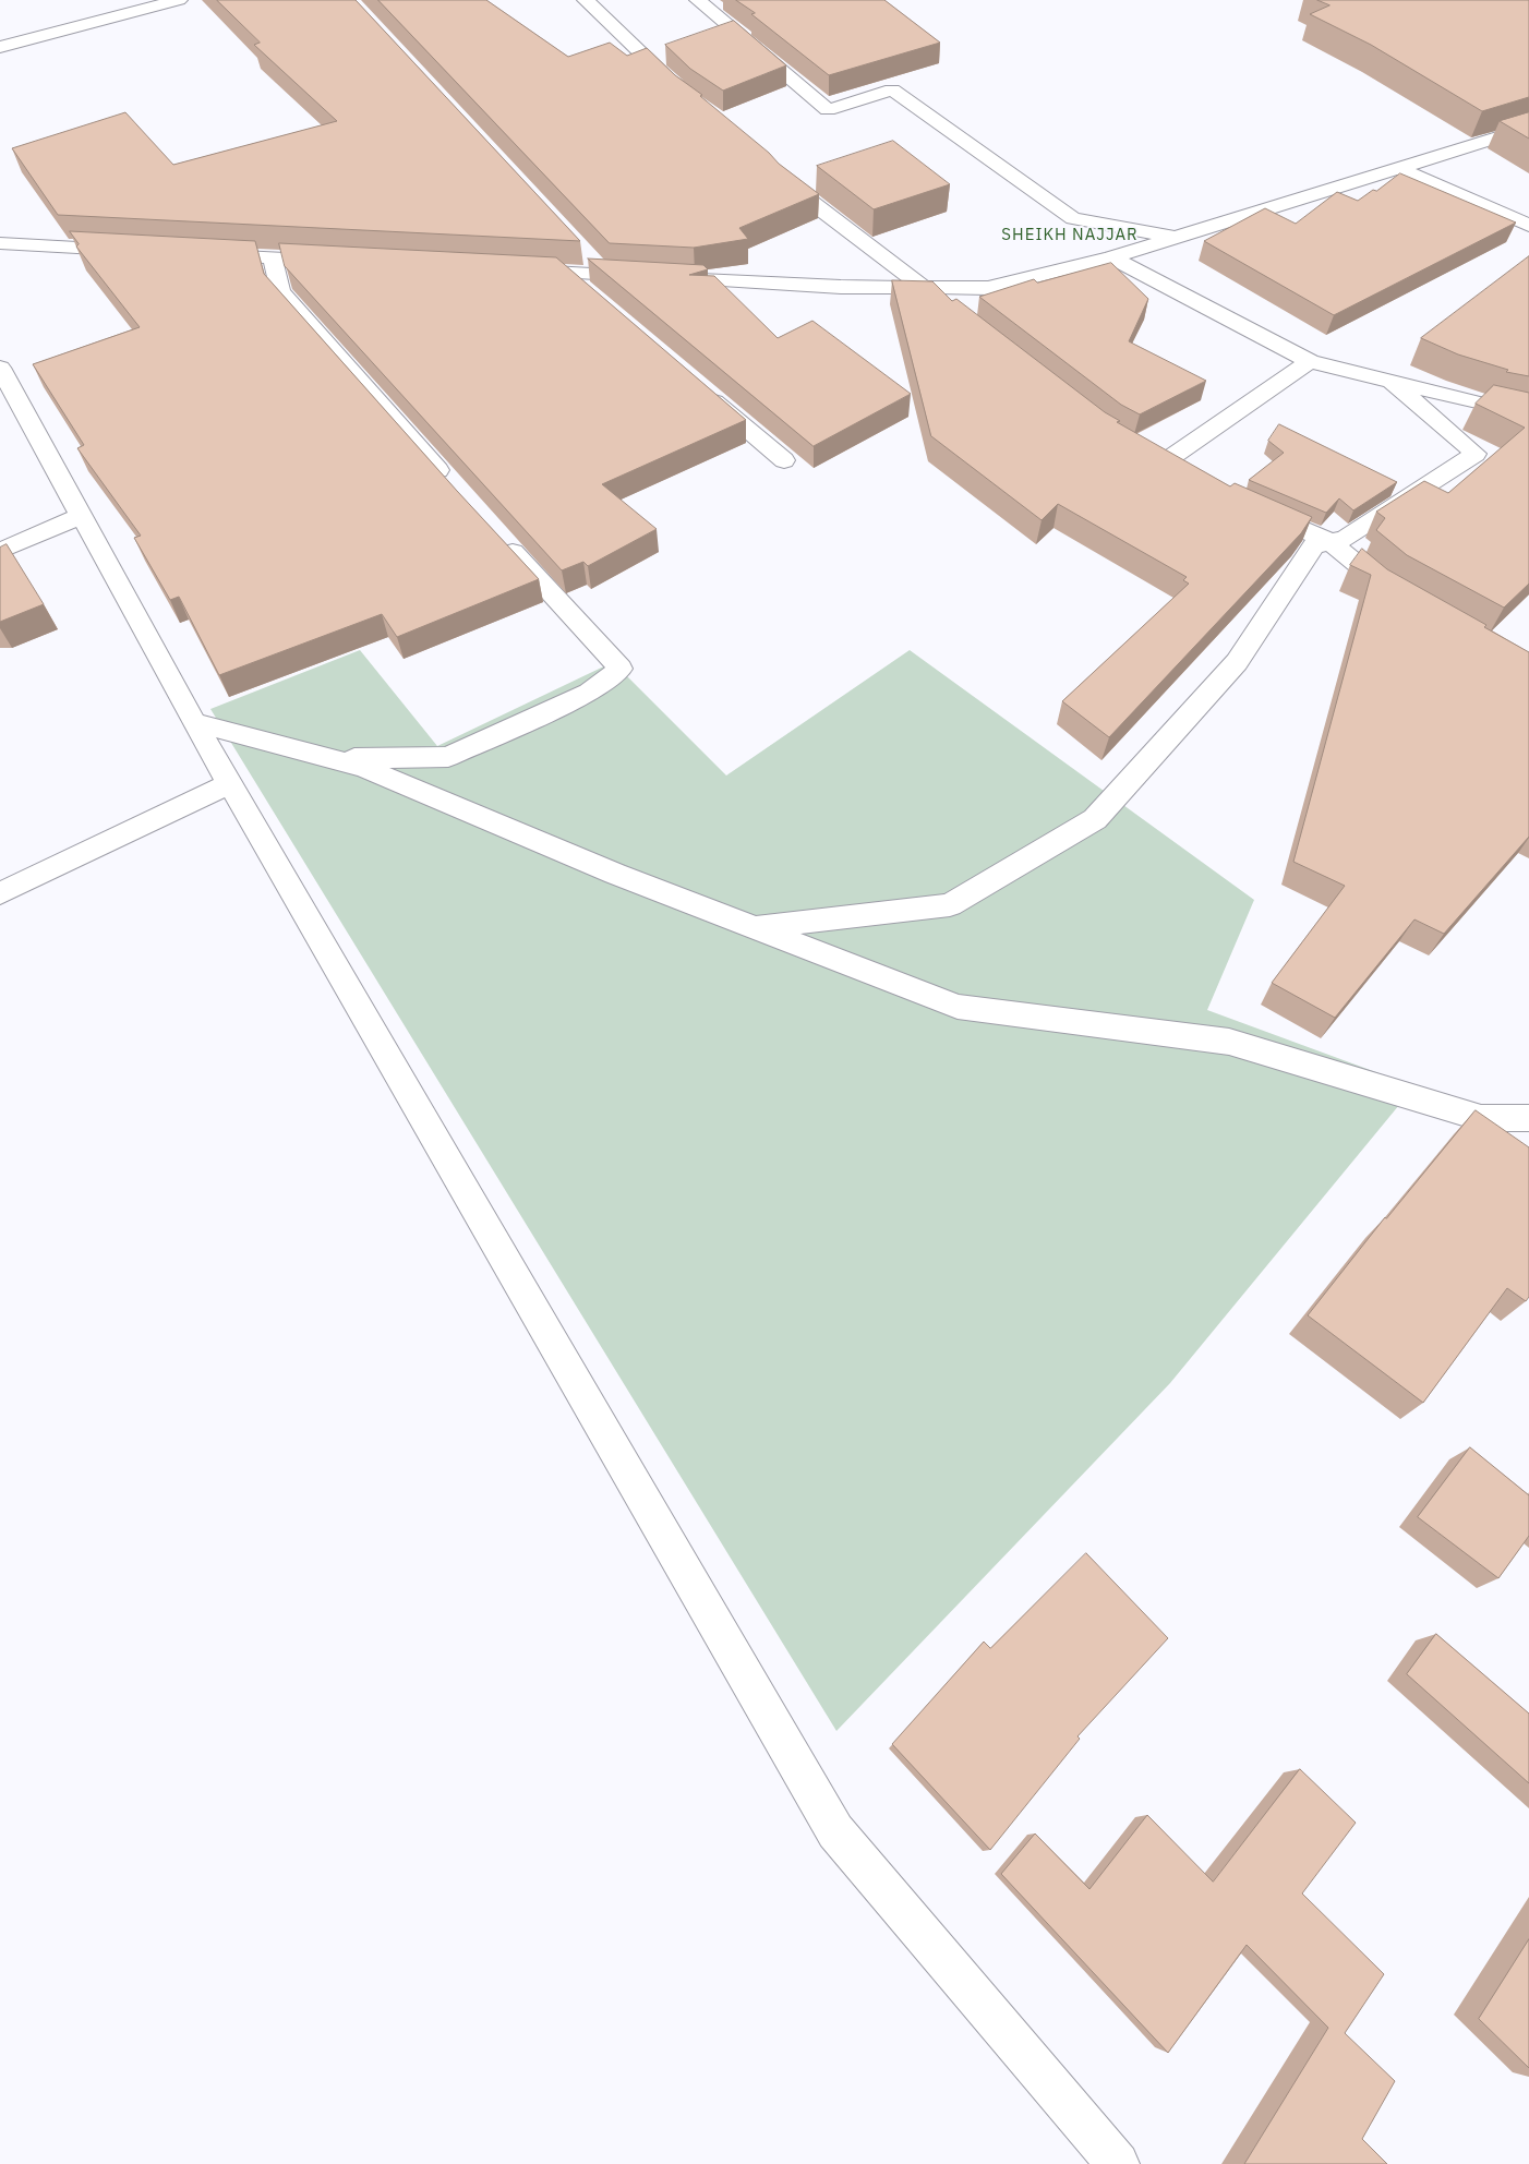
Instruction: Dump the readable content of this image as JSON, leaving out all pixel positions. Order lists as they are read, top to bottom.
{
  "districts": ["SHEIKH NAJJAR"]
}
